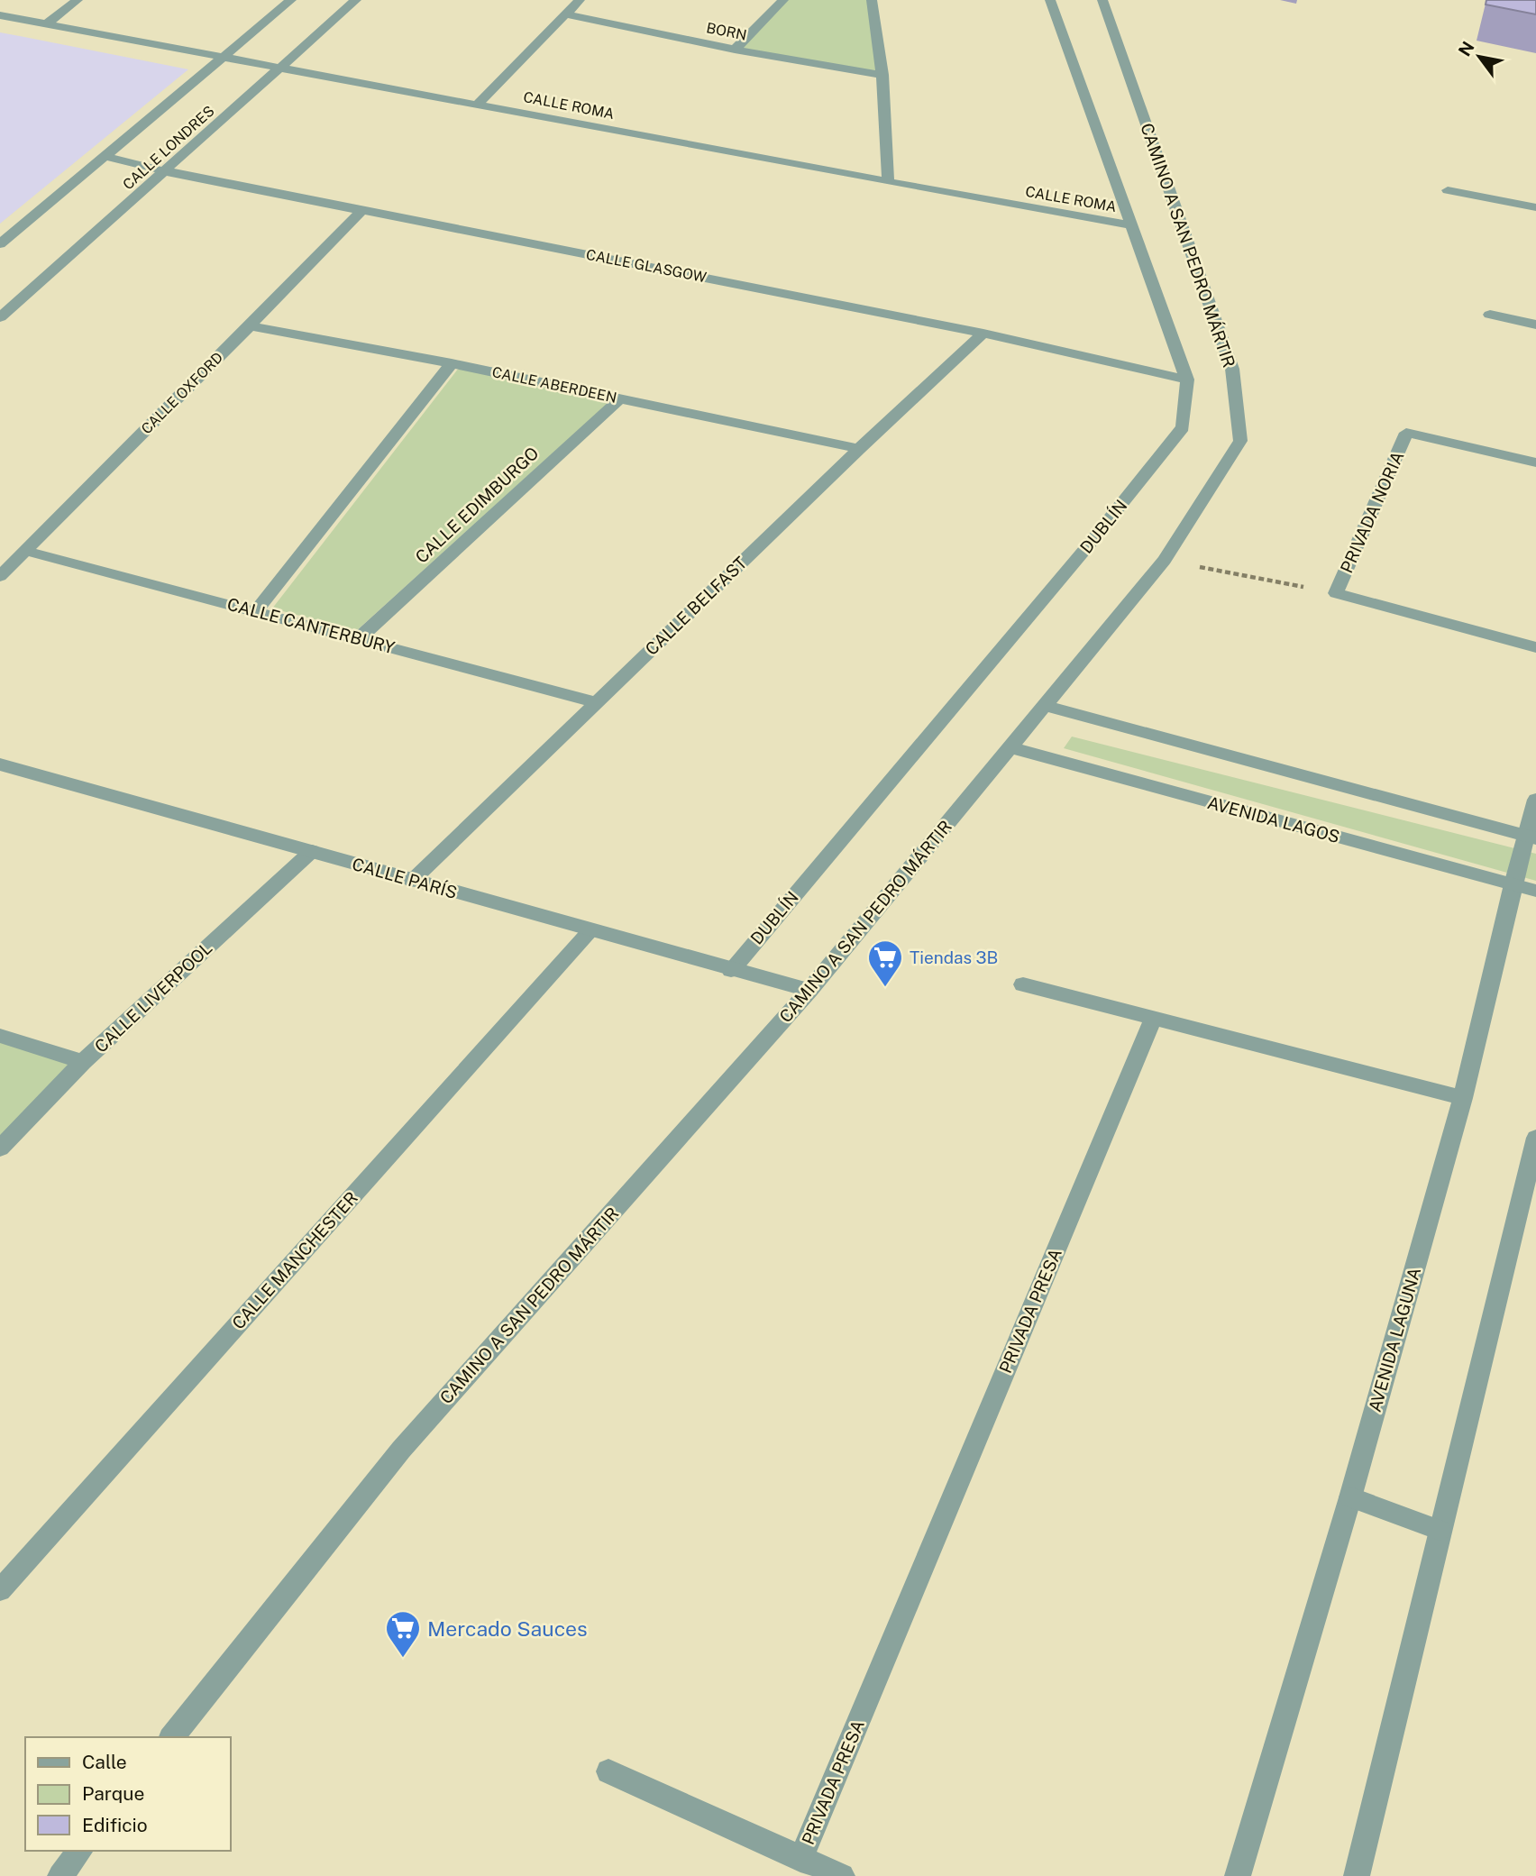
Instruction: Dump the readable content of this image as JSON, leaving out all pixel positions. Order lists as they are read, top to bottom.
{
  "streets": {
    "street": [
      "BORN",
      "CALLE ROMA",
      "CALLE LONDRES",
      "CAMINO A SAN PEDRO MÁRTIR",
      "CALLE GLASGOW",
      "CALLE ABERDEEN",
      "CALLE OXFORD",
      "CALLE EDIMBURGO",
      "PRIVADA NORIA",
      "DUBLÍN",
      "CALLE BELFAST",
      "CALLE CANTERBURY",
      "AVENIDA LAGOS",
      "CALLE PARÍS",
      "CALLE LIVERPOOL",
      "CALLE MANCHESTER",
      "PRIVADA PRESA",
      "AVENIDA LAGUNA"
    ]
  },
  "crossings": [
    ["CALLE ROMA", "CALLE LONDRES"],
    ["CALLE ROMA", "DUBLÍN"],
    ["CALLE LONDRES", "CALLE GLASGOW"],
    ["CAMINO A SAN PEDRO MÁRTIR", "AVENIDA LAGOS"],
    ["CAMINO A SAN PEDRO MÁRTIR", "CALLE PARÍS"],
    ["CALLE GLASGOW", "CALLE OXFORD"],
    ["CALLE GLASGOW", "DUBLÍN"],
    ["CALLE GLASGOW", "CALLE BELFAST"],
    ["CALLE ABERDEEN", "CALLE OXFORD"],
    ["CALLE ABERDEEN", "CALLE EDIMBURGO"],
    ["CALLE ABERDEEN", "CALLE BELFAST"],
    ["CALLE OXFORD", "CALLE CANTERBURY"],
    ["CALLE EDIMBURGO", "CALLE CANTERBURY"],
    ["DUBLÍN", "CALLE PARÍS"],
    ["CALLE BELFAST", "CALLE CANTERBURY"],
    ["CALLE BELFAST", "CALLE PARÍS"],
    ["AVENIDA LAGOS", "AVENIDA LAGUNA"],
    ["CALLE PARÍS", "CALLE LIVERPOOL"],
    ["CALLE PARÍS", "CALLE MANCHESTER"]
  ],
  "places": {
    "supermarket": ["Tiendas 3B", "Mercado Sauces"]
  },
  "legend": ["Calle", "Parque", "Edificio"],
  "north": "top left"
}
